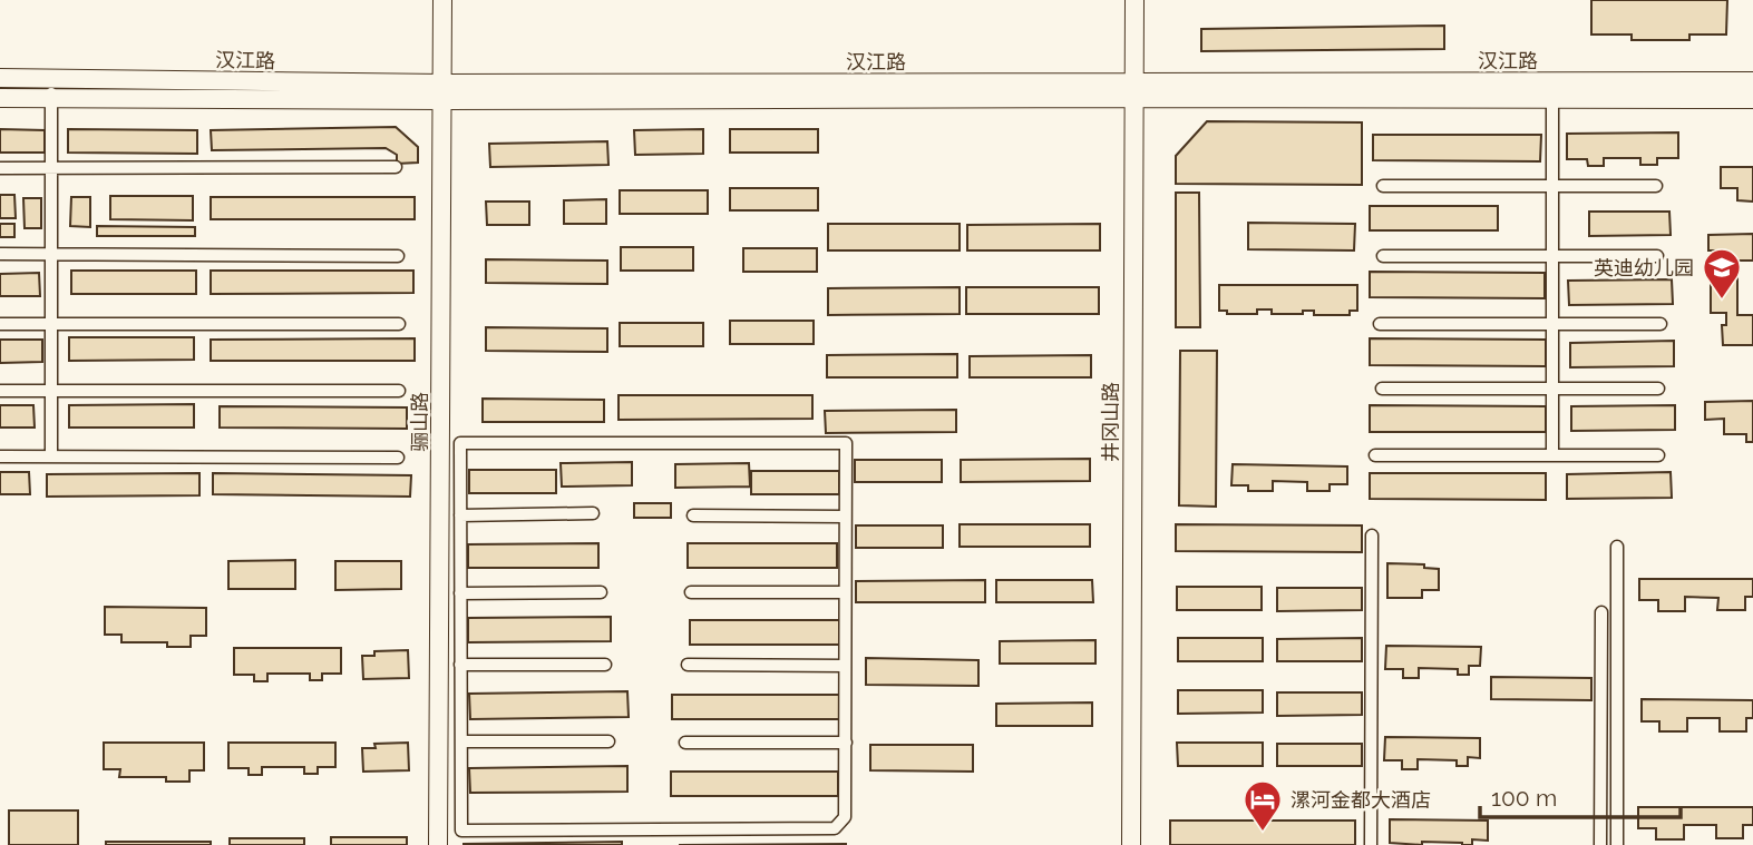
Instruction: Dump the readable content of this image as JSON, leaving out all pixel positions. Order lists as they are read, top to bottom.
{
  "streets": {
    "street": ["汉江路", "骊山路", "井冈山路"]
  },
  "crossings": [
    ["汉江路", "骊山路"],
    ["汉江路", "井冈山路"]
  ],
  "places": {
    "school or university": ["英迪幼儿园"],
    "hotel": ["漯河金都大酒店"]
  },
  "scale_bar": "100 m"
}
